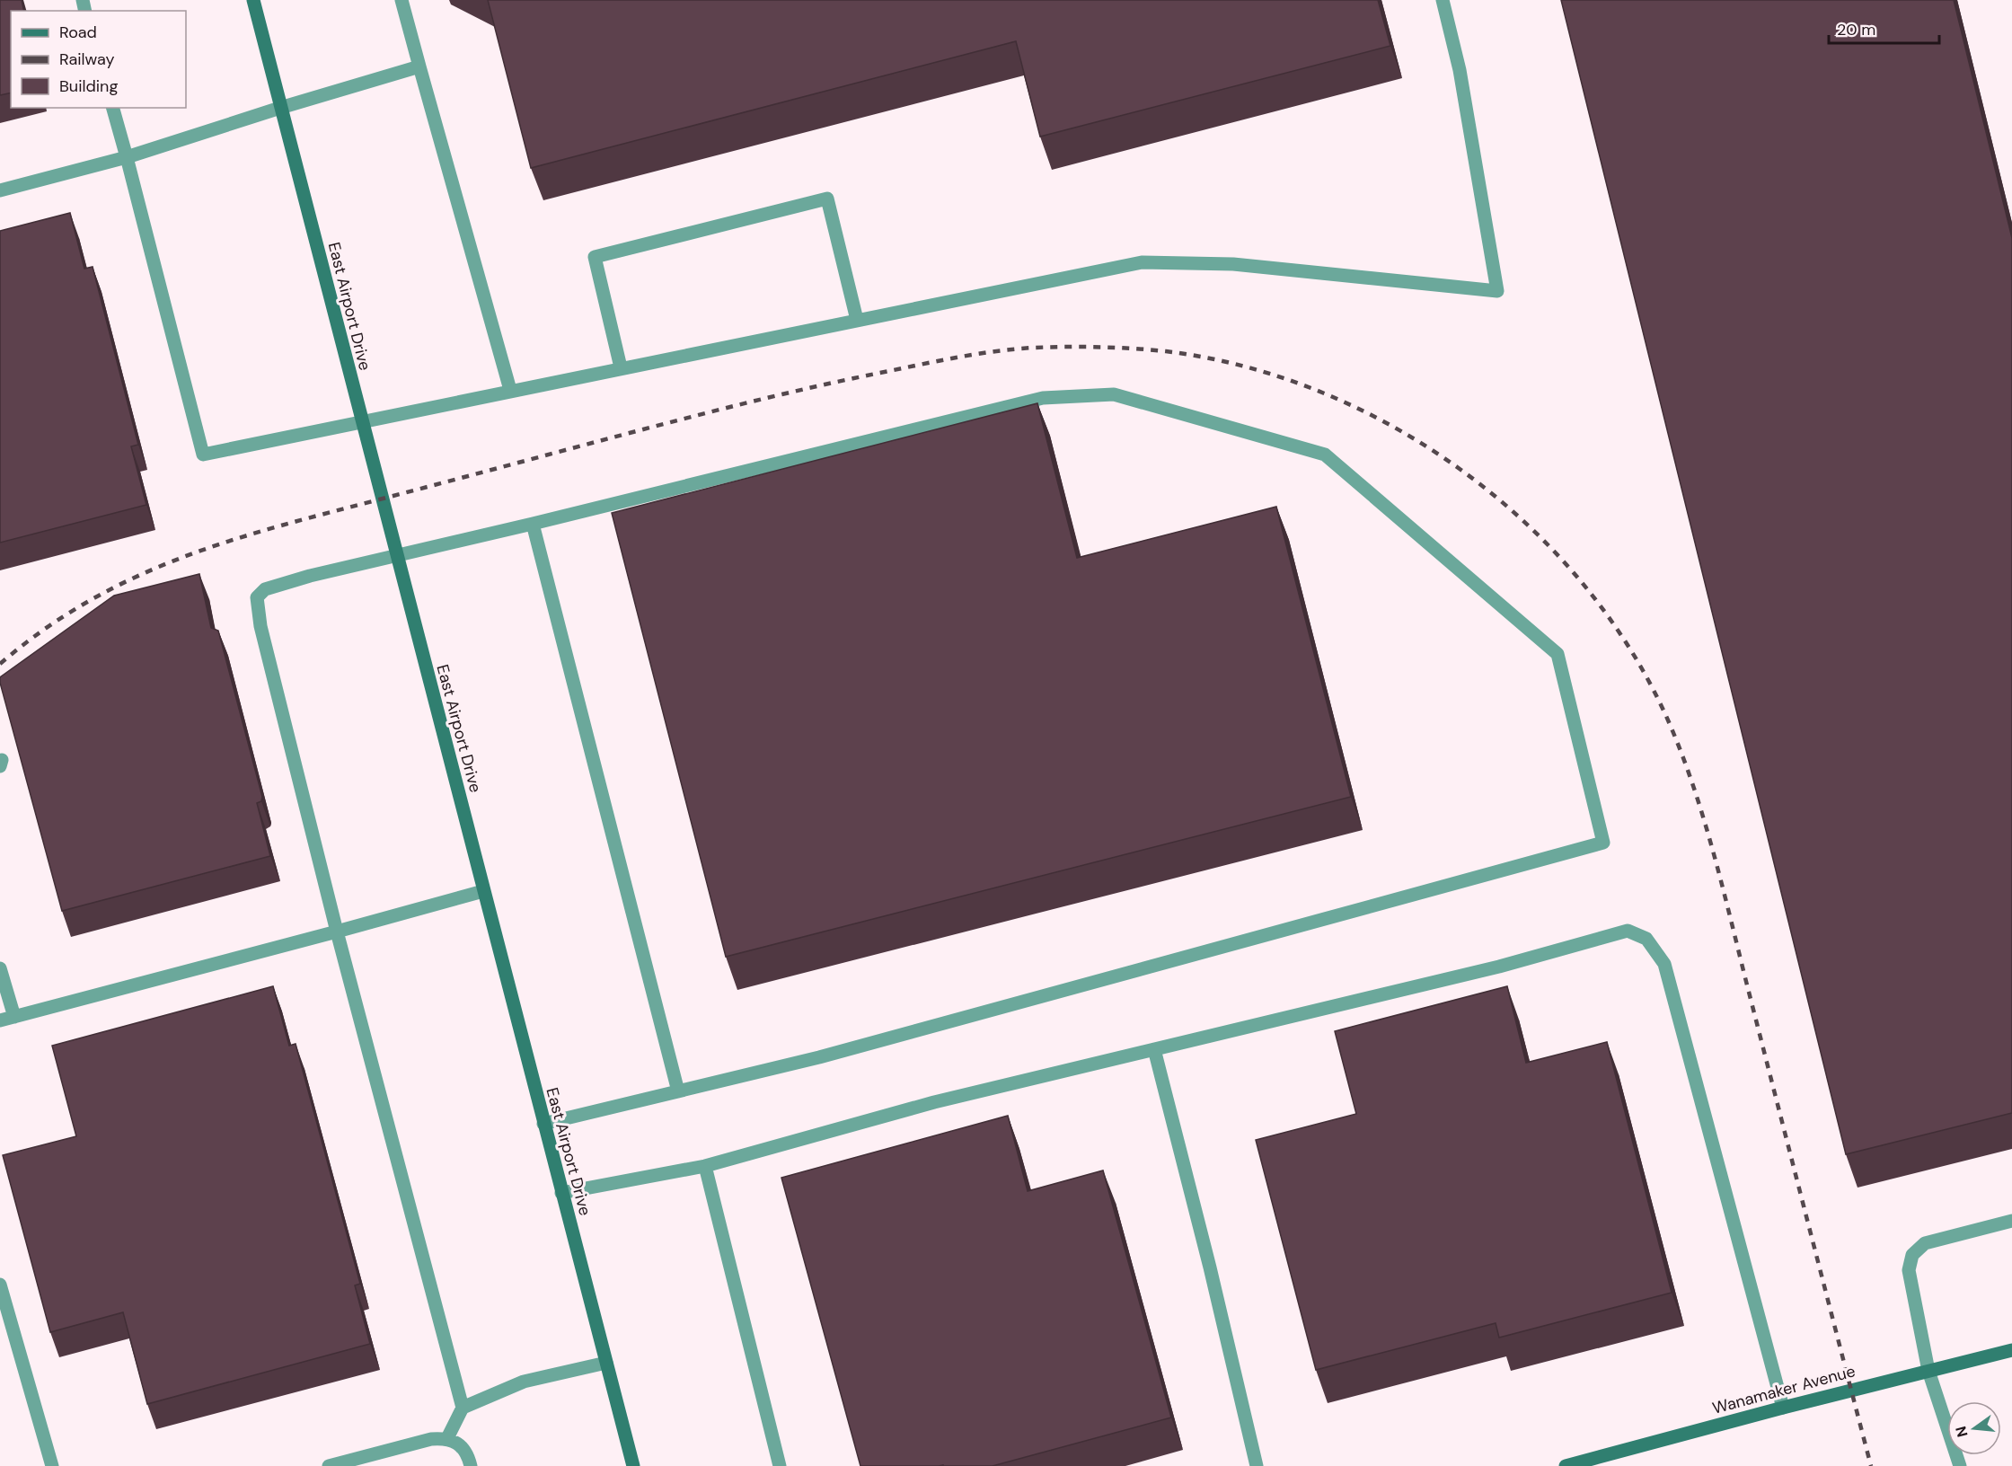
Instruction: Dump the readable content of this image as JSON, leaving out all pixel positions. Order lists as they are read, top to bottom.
{
  "streets": {
    "main road": ["East Airport Drive", "Wanamaker Avenue"]
  },
  "legend": ["Road", "Railway", "Building"],
  "scale_bar": "20 m",
  "north": "left"
}
